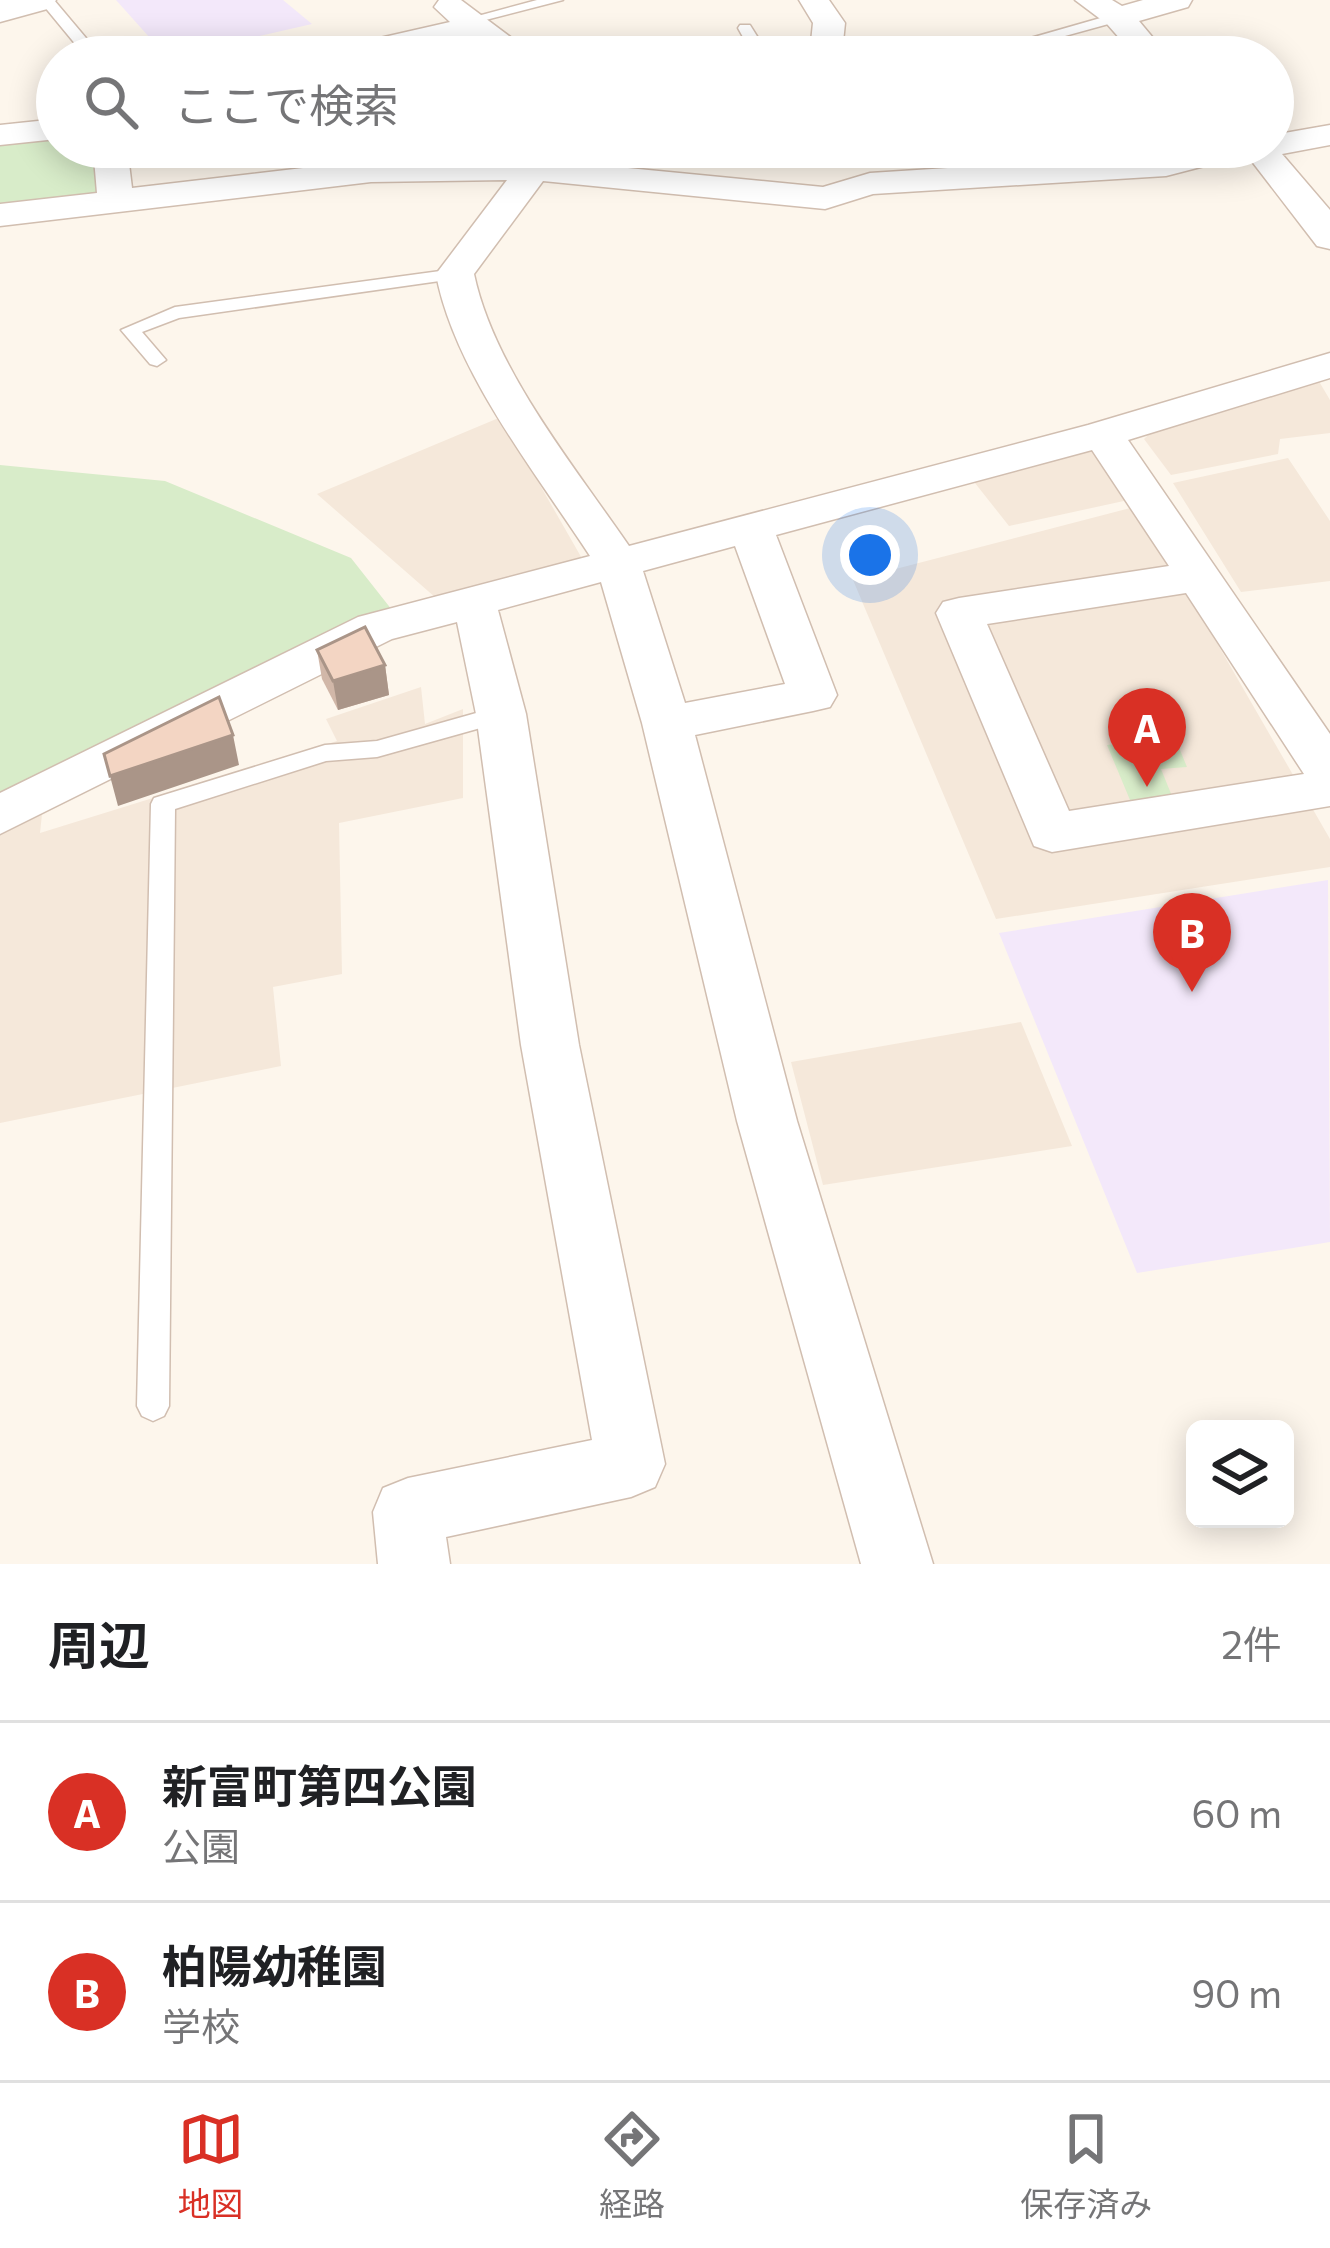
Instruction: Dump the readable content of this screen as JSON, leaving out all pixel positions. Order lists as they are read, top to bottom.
{
  "page": {
    "search": "ここで検索",
    "pins": ["A", "B"],
    "heading": ["周辺", "2件"],
    "list": [
      {
        "mark": "A",
        "name": "新富町第四公園",
        "note": "公園",
        "value": "60 m"
      },
      {
        "mark": "B",
        "name": "柏陽幼稚園",
        "note": "学校",
        "value": "90 m"
      }
    ],
    "nav": ["地図", "経路", "保存済み"]
  }
}
